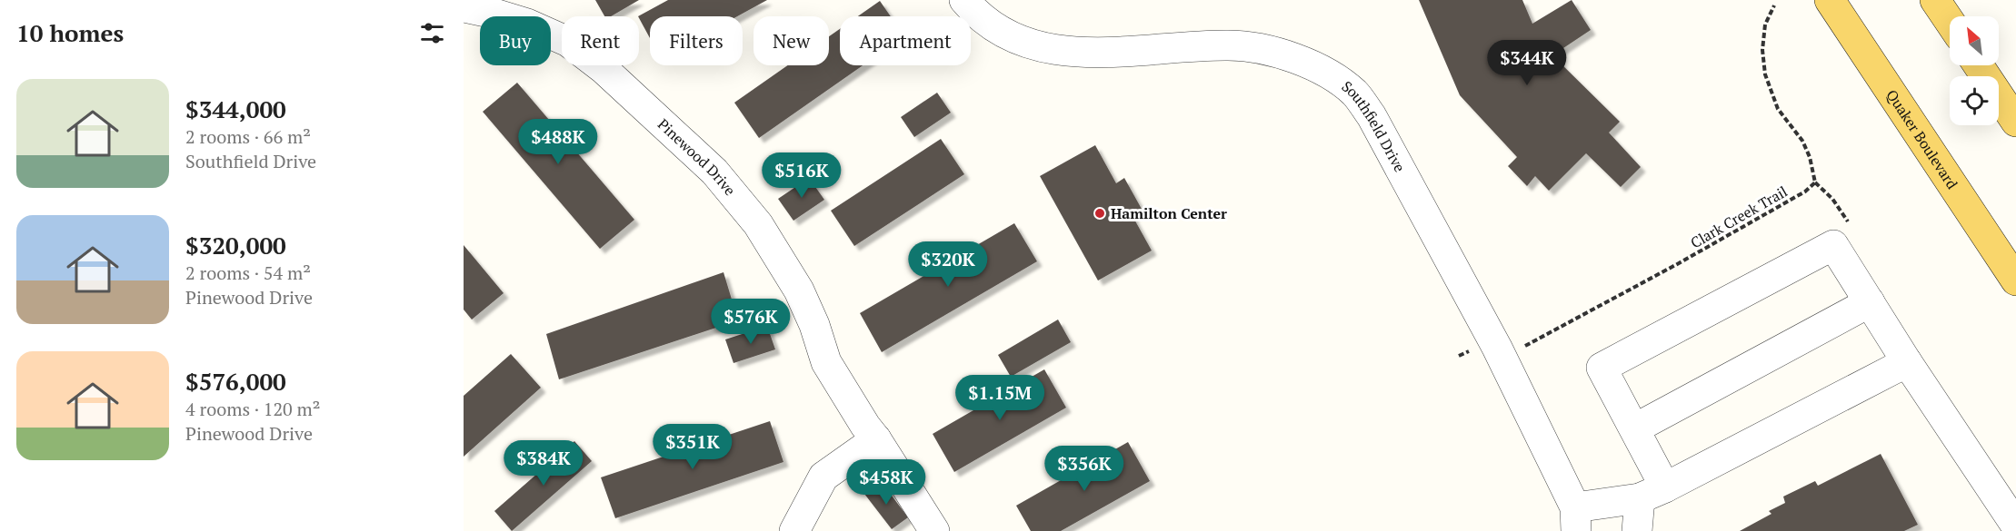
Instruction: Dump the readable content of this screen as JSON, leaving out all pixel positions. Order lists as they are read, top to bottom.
{
  "streets": {
    "main road": ["Quaker Boulevard"],
    "street": ["Southfield Drive", "Pinewood Drive"],
    "path": ["Clark Creek Trail"]
  },
  "places": ["Hamilton Center"],
  "north": "top left",
  "page": {
    "heading": "10 homes",
    "chip": [
      "Buy",
      "Rent",
      "Filters",
      "New",
      "Apartment"
    ],
    "price": [
      "$344K",
      "$488K",
      "$516K",
      "$320K",
      "$576K",
      "$1.15M",
      "$351K",
      "$384K",
      "$356K",
      "$458K"
    ],
    "list": [
      {
        "name": "$344,000",
        "note": "2 rooms · 66 m² · Southfield Drive"
      },
      {
        "name": "$320,000",
        "note": "2 rooms · 54 m² · Pinewood Drive"
      },
      {
        "name": "$576,000",
        "note": "4 rooms · 120 m² · Pinewood Drive"
      }
    ]
  }
}
